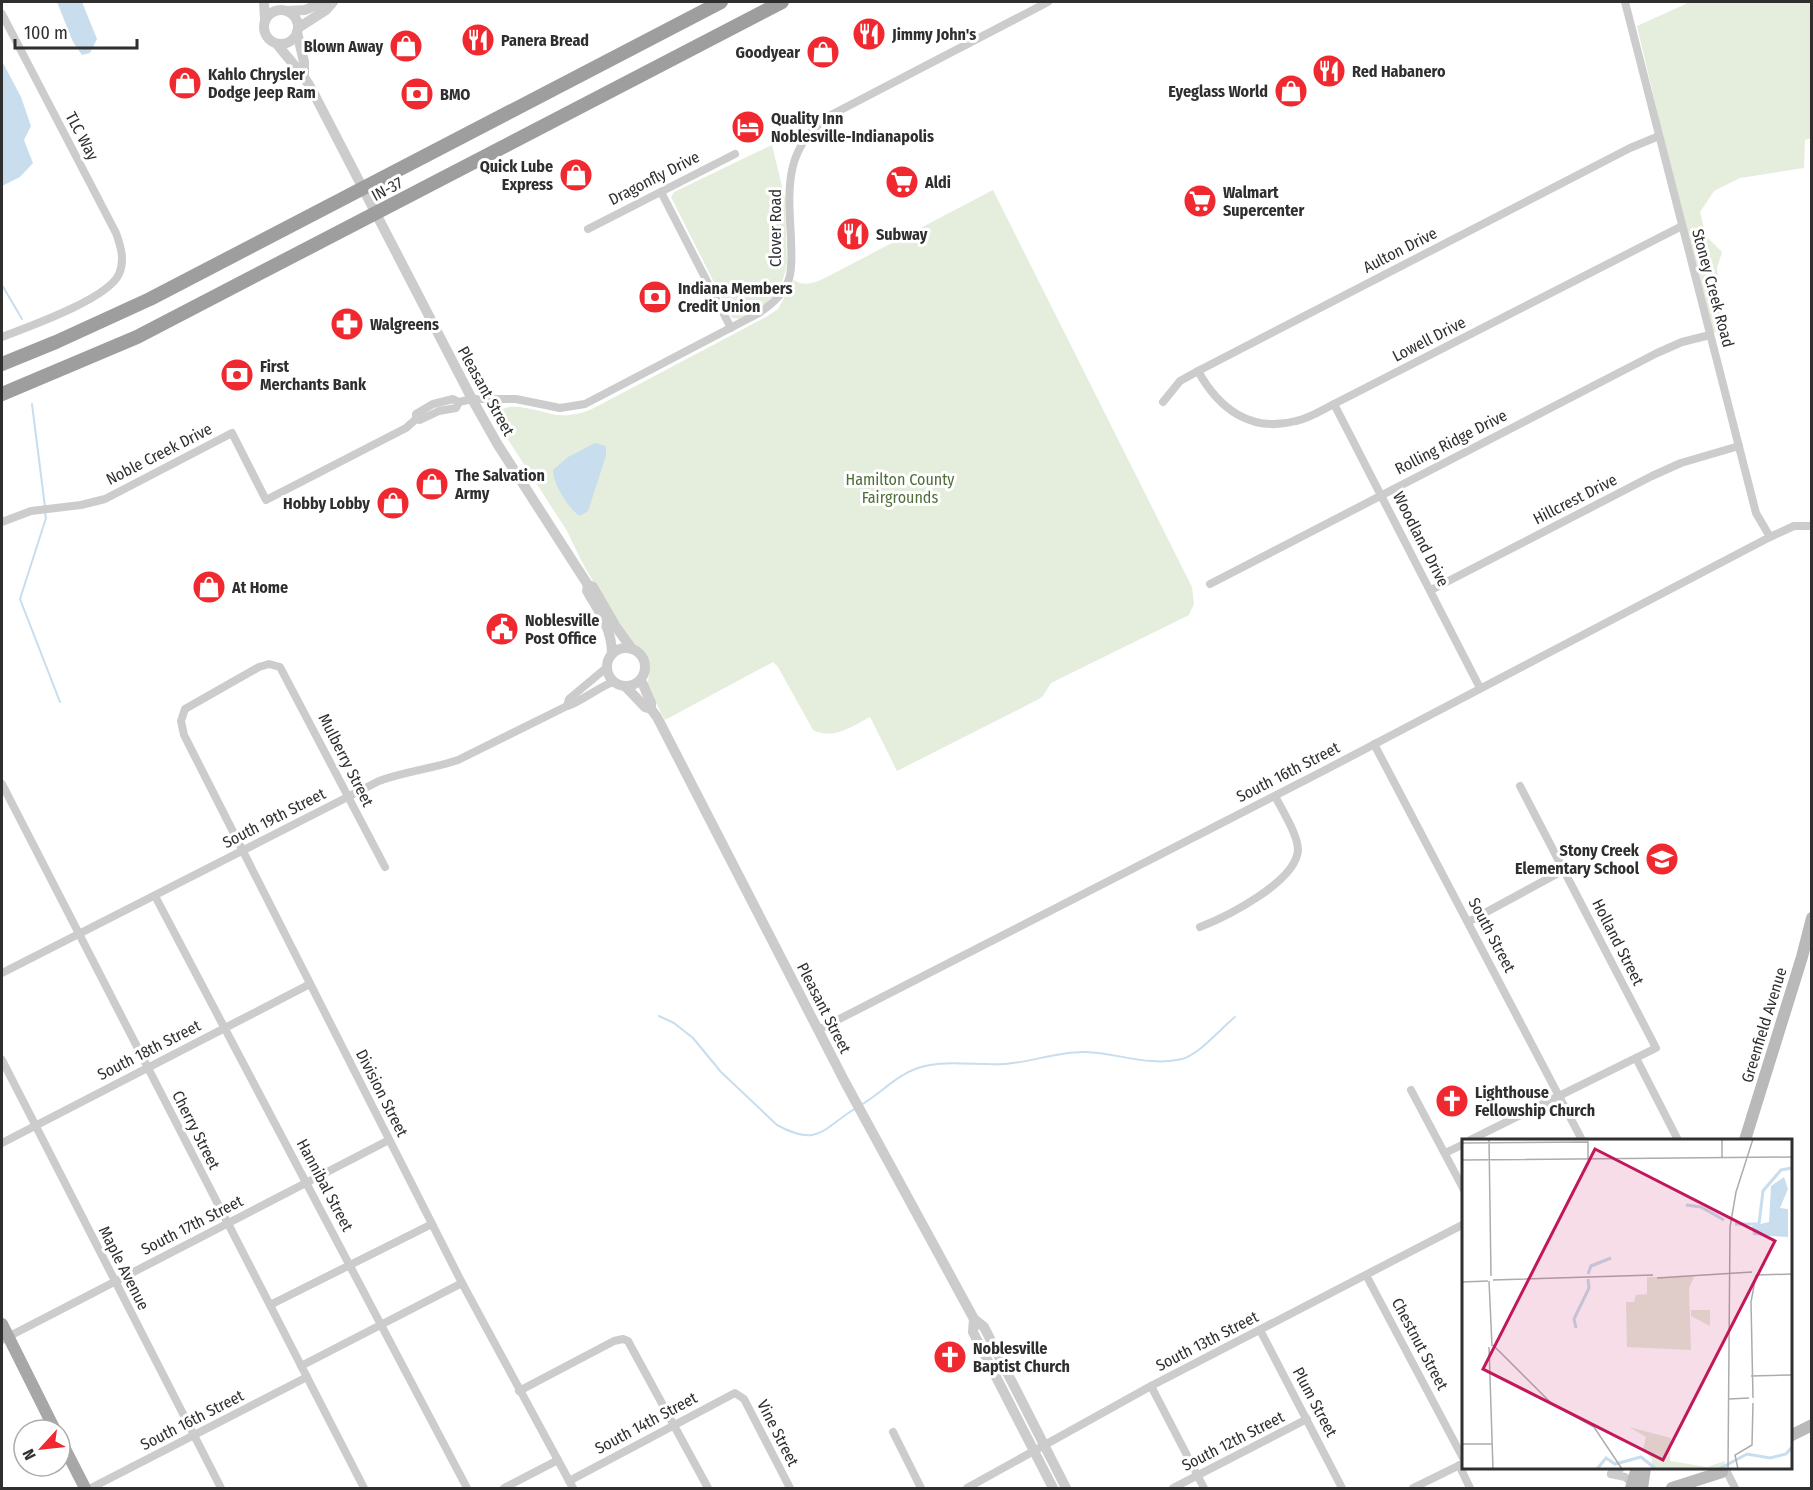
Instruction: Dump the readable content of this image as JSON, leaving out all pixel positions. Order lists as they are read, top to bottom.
{
  "streets": {
    "highway": ["IN-37"],
    "main road": ["Greenfield Avenue"],
    "street": [
      "TLC Way",
      "Dragonfly Drive",
      "Clover Road",
      "Aulton Drive",
      "Stoney Creek Road",
      "Lowell Drive",
      "Pleasant Street",
      "Rolling Ridge Drive",
      "Noble Creek Drive",
      "Hillcrest Drive",
      "Woodland Drive",
      "Mulberry Street",
      "South 16th Street",
      "South 19th Street",
      "South Street",
      "Holland Street",
      "South 18th Street",
      "Division Street",
      "Cherry Street",
      "Hannibal Street",
      "South 17th Street",
      "Maple Avenue",
      "South 13th Street",
      "Chestnut Street",
      "Plum Street",
      "South 14th Street",
      "Vine Street",
      "South 12th Street"
    ]
  },
  "crossings": [
    ["IN-37", "Pleasant Street"],
    ["Clover Road", "Pleasant Street"],
    ["Clover Road", "Noble Creek Drive"],
    ["Aulton Drive", "Stoney Creek Road"],
    ["Aulton Drive", "Lowell Drive"],
    ["Stoney Creek Road", "Lowell Drive"],
    ["Stoney Creek Road", "Rolling Ridge Drive"],
    ["Stoney Creek Road", "Hillcrest Drive"],
    ["Stoney Creek Road", "South 16th Street"],
    ["Lowell Drive", "Woodland Drive"],
    ["Pleasant Street", "Noble Creek Drive"],
    ["Pleasant Street", "South 16th Street"],
    ["Pleasant Street", "South 19th Street"],
    ["Pleasant Street", "South 13th Street"],
    ["Rolling Ridge Drive", "Woodland Drive"],
    ["Hillcrest Drive", "Woodland Drive"],
    ["Woodland Drive", "South 16th Street"],
    ["Mulberry Street", "South 19th Street"],
    ["Mulberry Street", "Division Street"],
    ["South 16th Street", "South Street"],
    ["South 16th Street", "Cherry Street"],
    ["South 16th Street", "Maple Avenue"],
    ["South 19th Street", "Division Street"],
    ["South 19th Street", "Cherry Street"],
    ["South 19th Street", "Hannibal Street"],
    ["South 18th Street", "Division Street"],
    ["South 18th Street", "Cherry Street"],
    ["South 18th Street", "Hannibal Street"],
    ["South 18th Street", "Maple Avenue"],
    ["Division Street", "South 17th Street"],
    ["Division Street", "South 14th Street"],
    ["Cherry Street", "South 17th Street"],
    ["Hannibal Street", "South 17th Street"],
    ["South 17th Street", "Maple Avenue"],
    ["South 13th Street", "Chestnut Street"],
    ["South 13th Street", "Plum Street"],
    ["Plum Street", "South 12th Street"],
    ["South 14th Street", "Vine Street"]
  ],
  "parks": ["Hamilton County Fairgrounds"],
  "places": {
    "restaurant": [
      "Jimmy John's",
      "Panera Bread",
      "Red Habanero",
      "Subway"
    ],
    "shop": [
      "Blown Away",
      "Goodyear",
      "Kahlo Chrysler Dodge Jeep Ram",
      "Eyeglass World",
      "Quick Lube Express",
      "The Salvation Army",
      "Hobby Lobby",
      "At Home"
    ],
    "bank": ["BMO", "Indiana Members Credit Union", "First Merchants Bank"],
    "hotel": ["Quality Inn Noblesville-Indianapolis"],
    "supermarket": ["Aldi", "Walmart Supercenter"],
    "pharmacy": ["Walgreens"],
    "public building": ["Noblesville Post Office"],
    "school or university": ["Stony Creek Elementary School"],
    "church": ["Lighthouse Fellowship Church", "Noblesville Baptist Church"]
  },
  "scale_bar": "100 m",
  "north": "bottom left"
}
